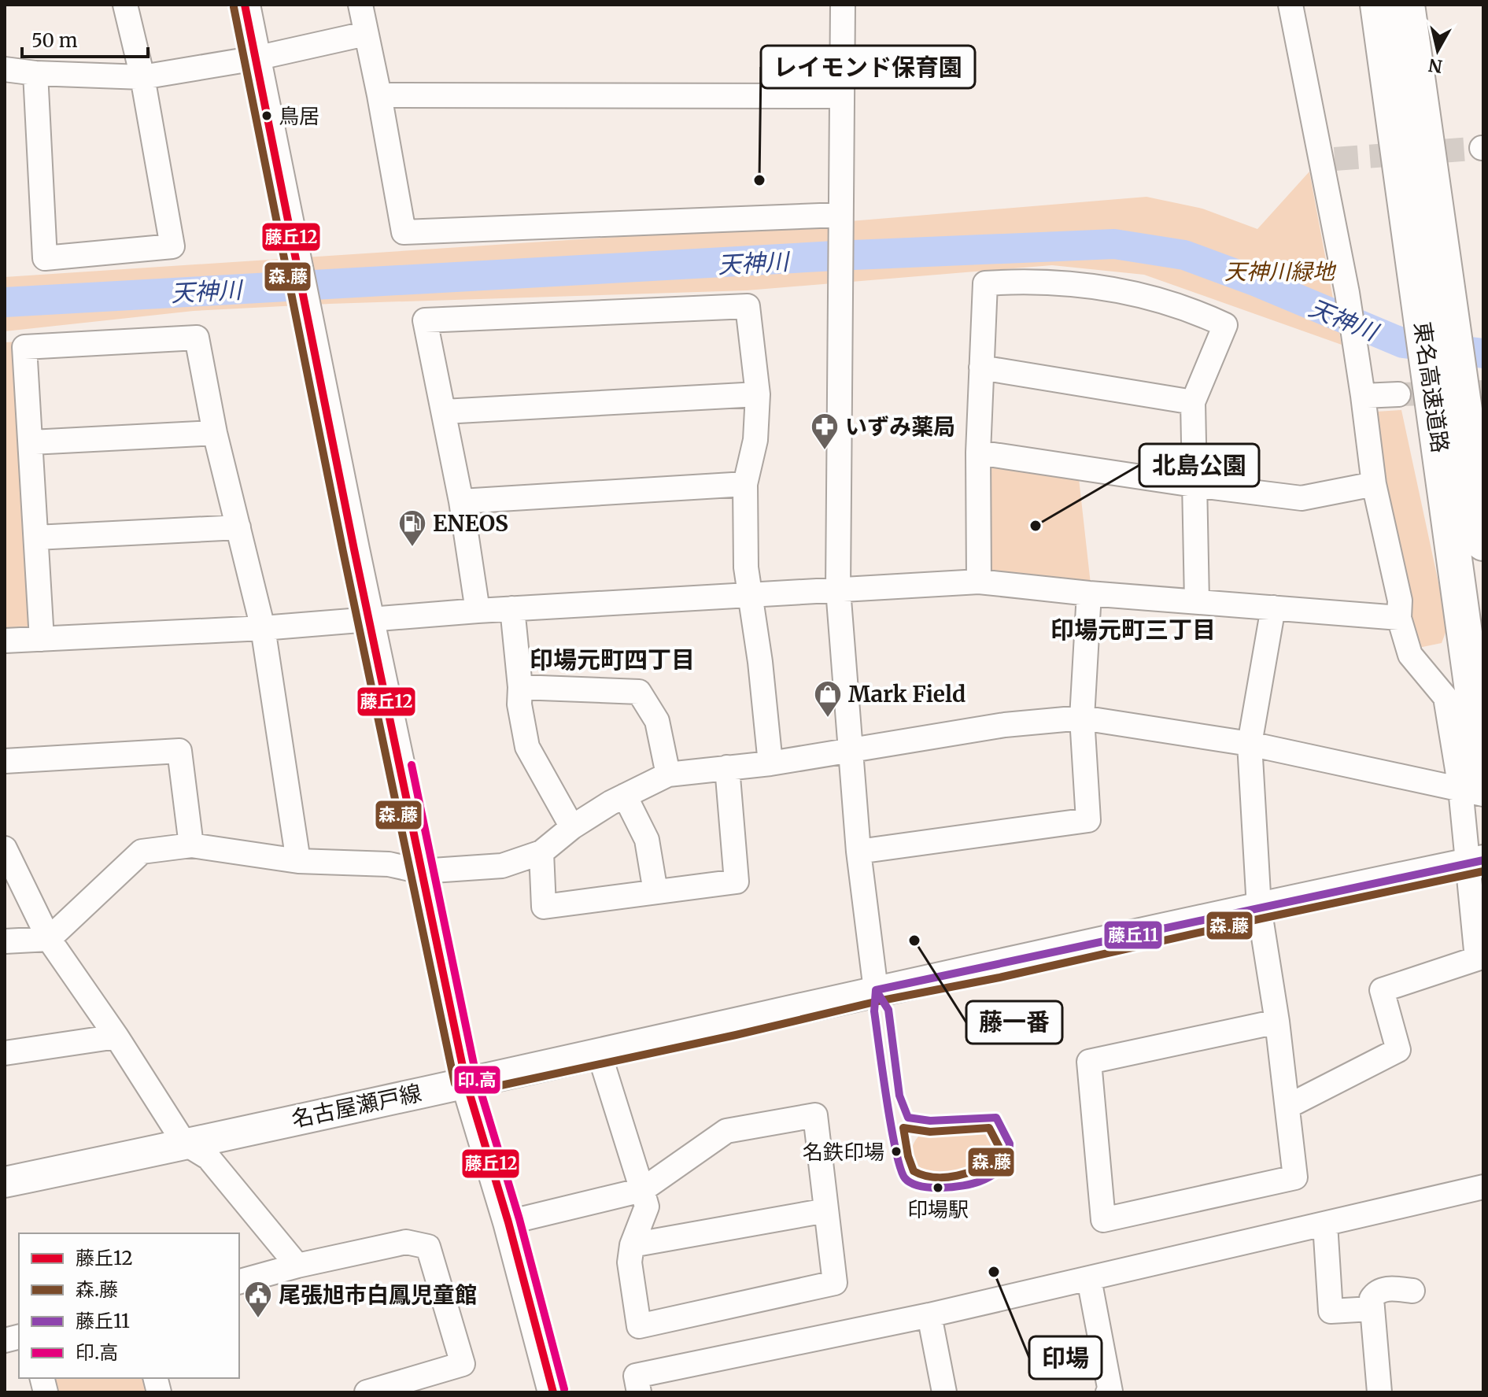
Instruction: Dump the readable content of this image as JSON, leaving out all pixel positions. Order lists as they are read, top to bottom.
{
  "streets": {
    "highway": ["東名高速道路"],
    "main road": ["名古屋瀬戸線"]
  },
  "districts": ["印場元町三丁目", "印場元町四丁目"],
  "water": ["天神川"],
  "parks": ["天神川緑地"],
  "places": {
    "other": [
      "鳥居",
      "レイモンド保育園",
      "北島公園",
      "藤一番",
      "名鉄印場",
      "印場駅",
      "印場"
    ],
    "pharmacy": ["いずみ薬局"],
    "fuel station": ["ENEOS"],
    "shop": ["Mark Field"],
    "public building": ["尾張旭市白鳳児童館"]
  },
  "lines": [
    "transit line 藤丘12",
    "transit line 森.藤",
    "transit line 印.高",
    "transit line 藤丘11"
  ],
  "legend": [
    "藤丘12",
    "森.藤",
    "藤丘11",
    "印.高"
  ],
  "scale_bar": "50 m",
  "north": "bottom"
}
